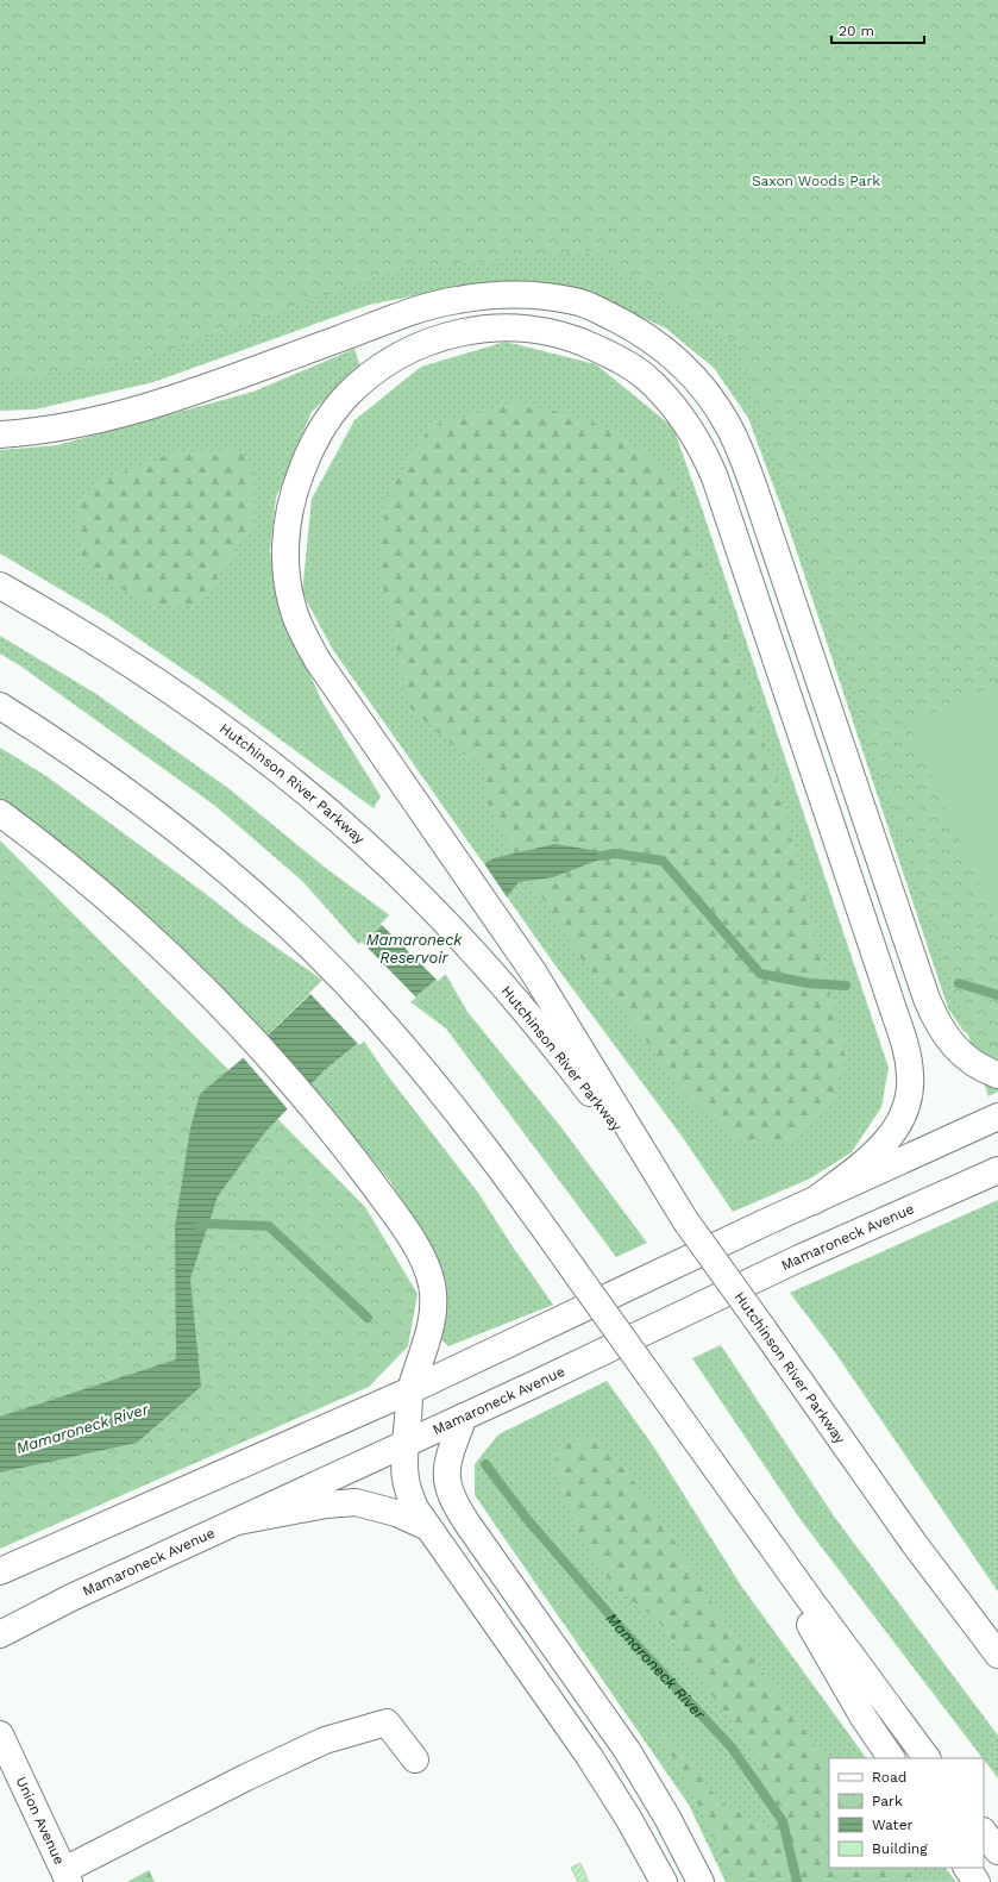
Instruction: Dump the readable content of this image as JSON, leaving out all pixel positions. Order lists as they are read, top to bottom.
{
  "streets": {
    "main road": ["Hutchinson River Parkway", "Mamaroneck Avenue", "Union Avenue"]
  },
  "water": ["Mamaroneck Reservoir", "Mamaroneck River"],
  "parks": ["Saxon Woods Park"],
  "legend": [
    "Road",
    "Park",
    "Water",
    "Building"
  ],
  "scale_bar": "20 m"
}
